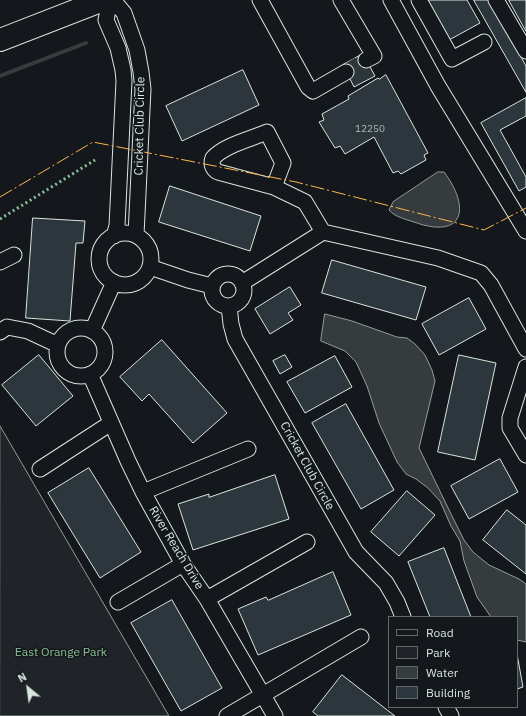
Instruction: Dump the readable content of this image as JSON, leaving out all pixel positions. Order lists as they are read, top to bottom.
{
  "streets": {
    "street": ["Cricket Club Circle", "River Reach Drive"]
  },
  "parks": ["East Orange Park"],
  "house_numbers": ["12250"],
  "legend": [
    "Road",
    "Park",
    "Water",
    "Building"
  ],
  "north": "top left"
}
